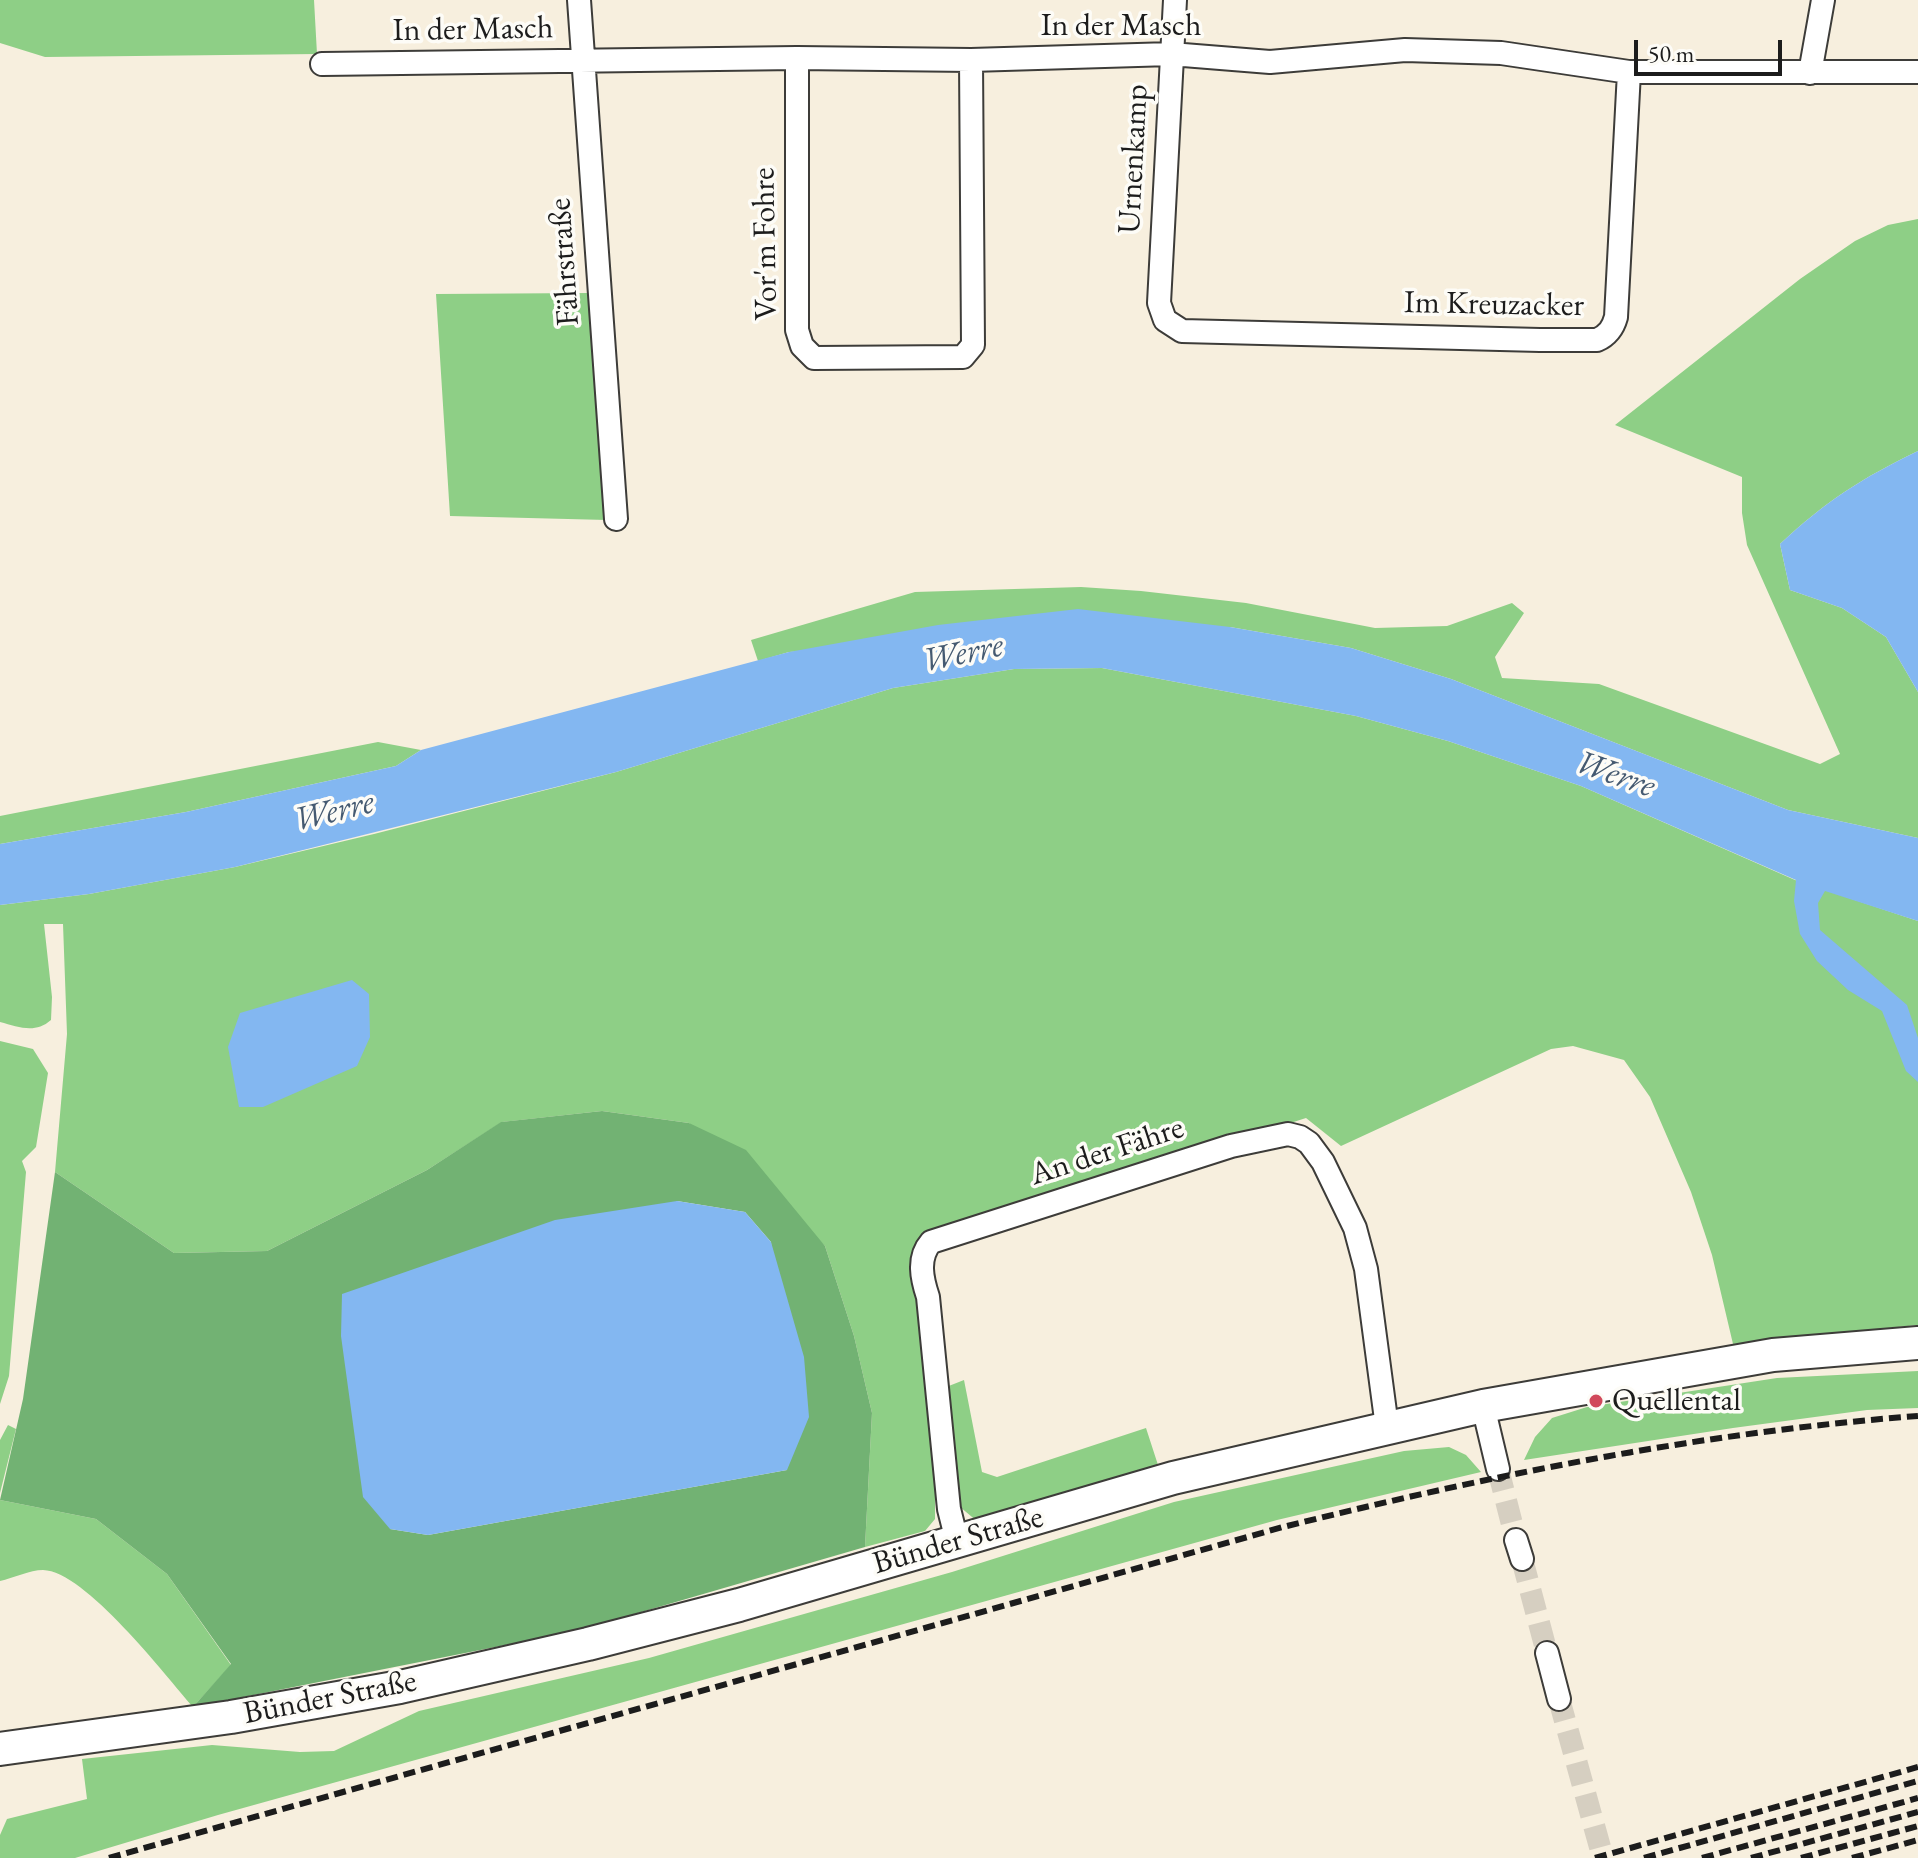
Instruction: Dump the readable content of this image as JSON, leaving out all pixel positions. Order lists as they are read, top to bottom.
{
  "streets": {
    "main road": ["Bünder Straße"],
    "street": [
      "In der Masch",
      "Urnenkamp",
      "Vor'm Fohre",
      "Fährstraße",
      "Im Kreuzacker",
      "An der Fähre"
    ]
  },
  "crossings": [
    ["In der Masch", "Urnenkamp"],
    ["In der Masch", "Vor'm Fohre"],
    ["In der Masch", "Fährstraße"],
    ["In der Masch", "Im Kreuzacker"],
    ["Urnenkamp", "Im Kreuzacker"],
    ["An der Fähre", "Bünder Straße"]
  ],
  "water": ["Werre"],
  "places": ["Quellental"],
  "scale_bar": "50 m"
}
